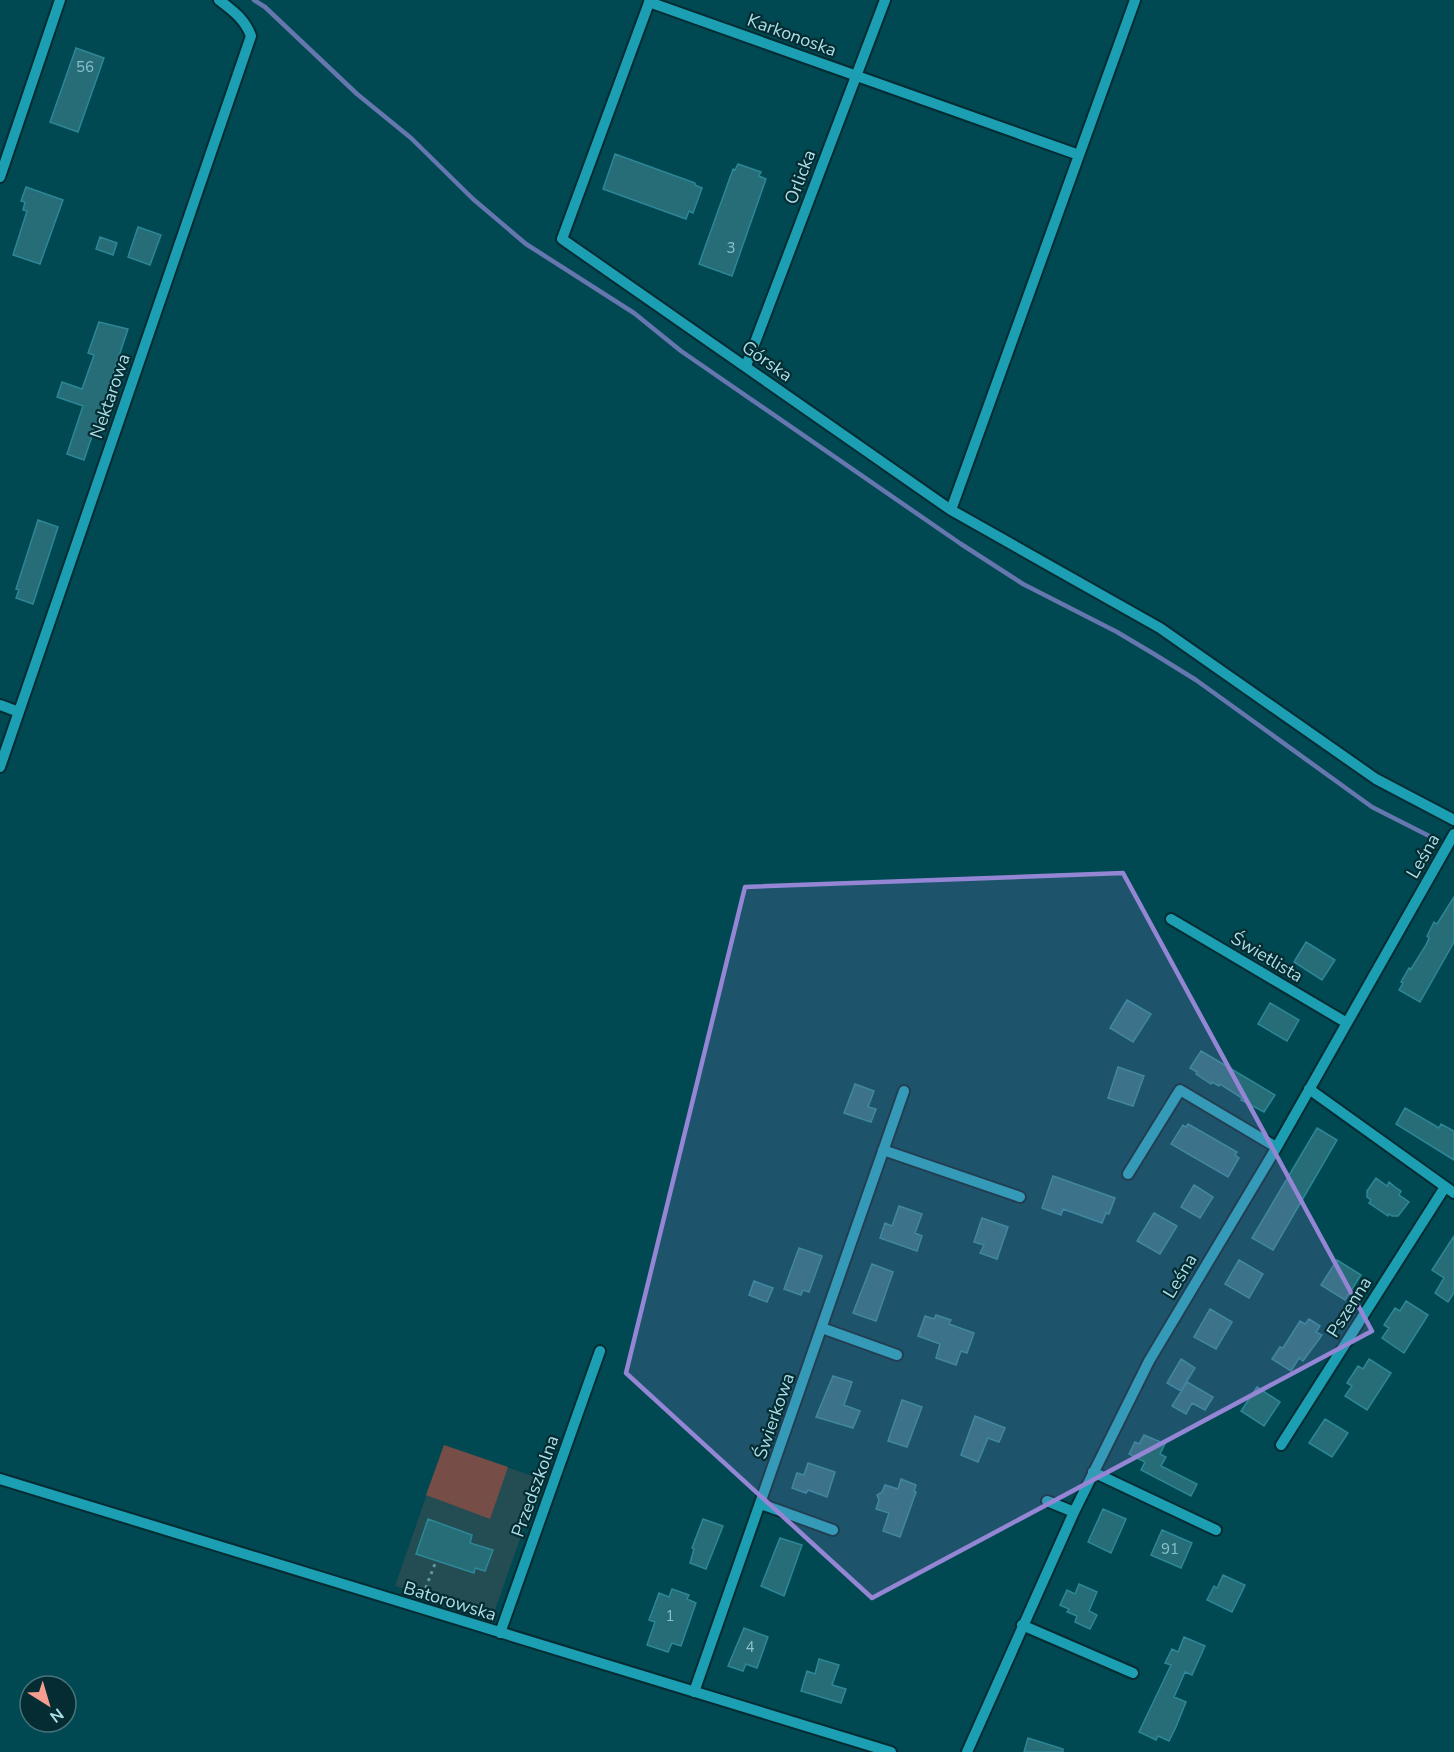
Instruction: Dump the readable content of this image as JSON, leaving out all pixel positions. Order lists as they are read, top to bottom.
{
  "streets": {
    "street": [
      "Karkonoska",
      "Orlicka",
      "Górska",
      "Nektarowa",
      "Leśna",
      "Świetlista",
      "Pszenna",
      "Świerkowa",
      "Przedszkolna",
      "Batorowska"
    ]
  },
  "crossings": [
    ["Karkonoska", "Orlicka"],
    ["Karkonoska", "Górska"],
    ["Orlicka", "Górska"],
    ["Leśna", "Świetlista"],
    ["Leśna", "Pszenna"],
    ["Świerkowa", "Batorowska"],
    ["Przedszkolna", "Batorowska"]
  ],
  "house_numbers": [
    "56",
    "3",
    "91",
    "1",
    "4"
  ],
  "north": "bottom right"
}
